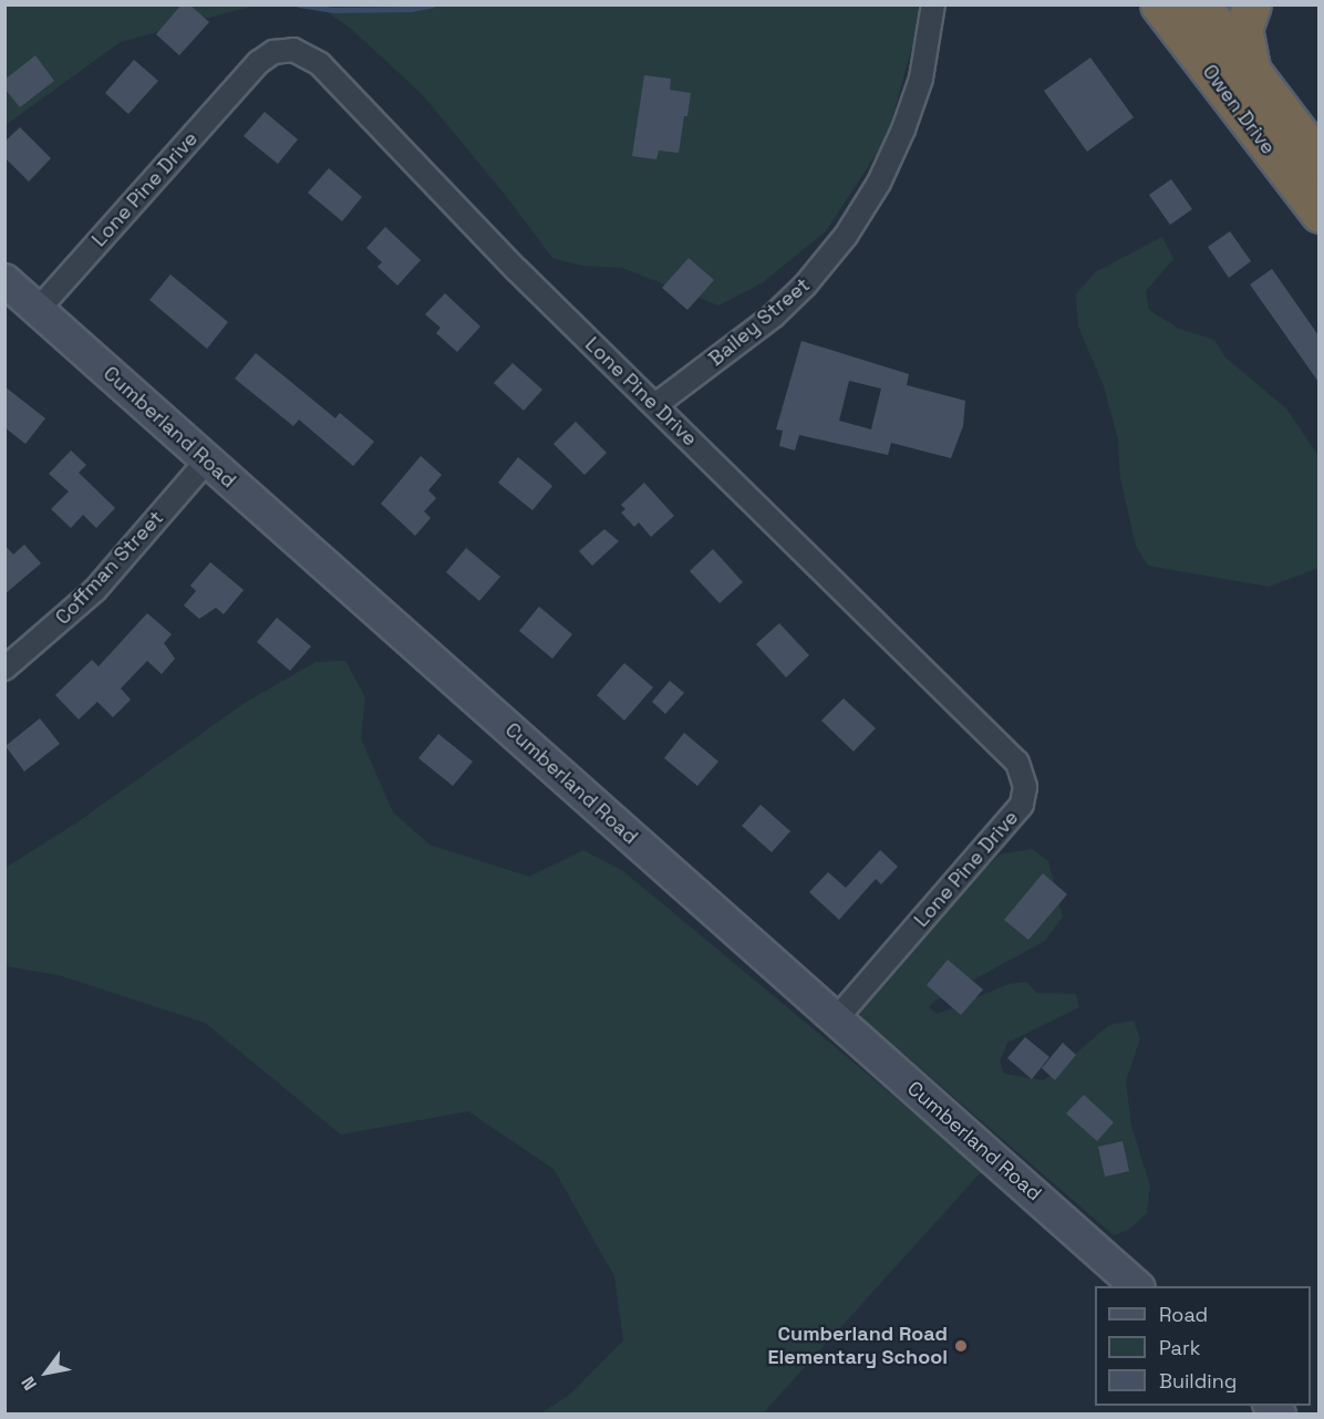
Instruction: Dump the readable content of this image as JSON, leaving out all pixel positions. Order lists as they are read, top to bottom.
{
  "streets": {
    "highway": ["Owen Drive"],
    "main road": ["Cumberland Road"],
    "street": ["Lone Pine Drive", "Bailey Street", "Coffman Street"]
  },
  "crossings": [
    ["Lone Pine Drive", "Bailey Street"],
    ["Lone Pine Drive", "Cumberland Road"],
    ["Cumberland Road", "Coffman Street"]
  ],
  "places": ["Cumberland Road Elementary School"],
  "legend": ["Road", "Park", "Building"],
  "north": "bottom left"
}
